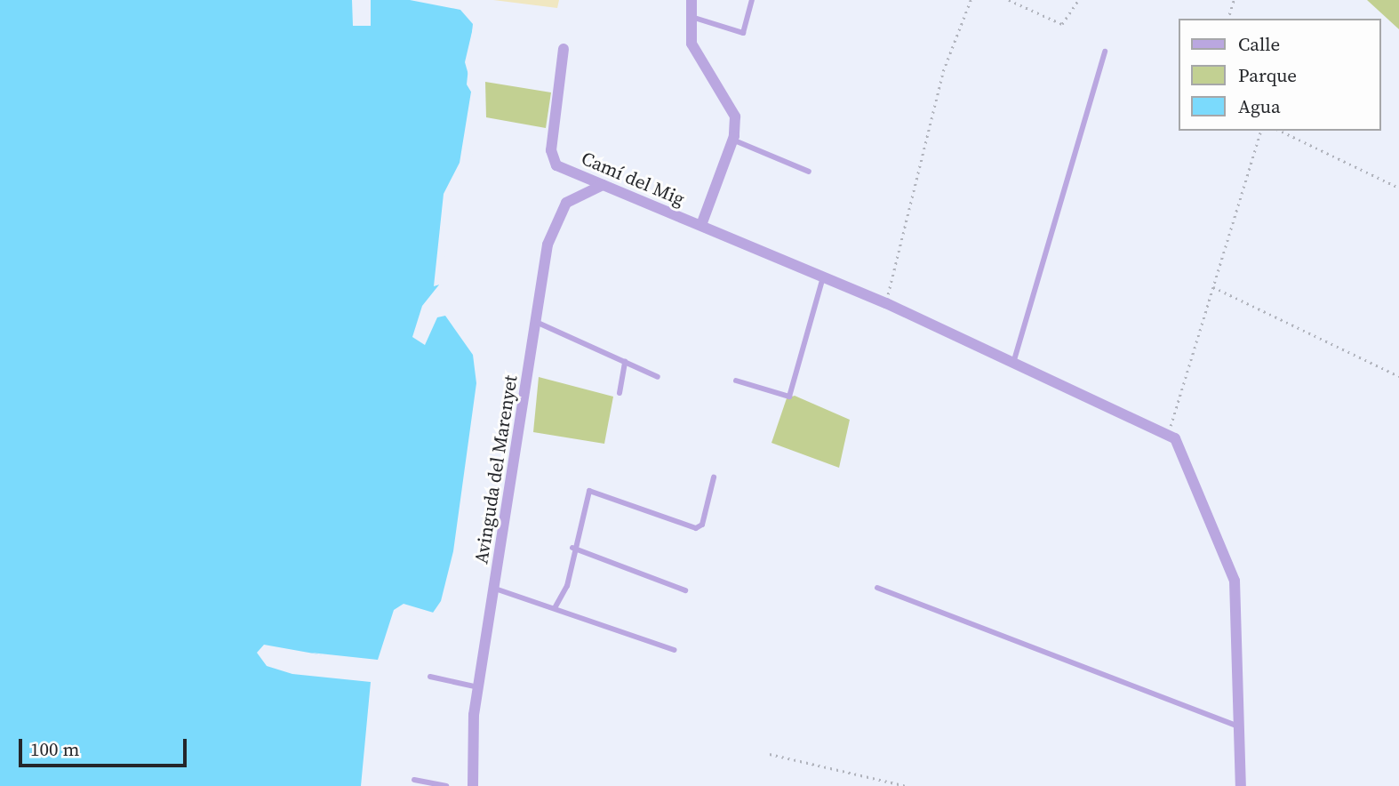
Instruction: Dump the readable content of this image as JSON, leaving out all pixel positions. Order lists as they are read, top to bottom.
{
  "streets": {
    "street": ["Camí del Mig", "Avinguda del Marenyet"]
  },
  "crossings": [
    ["Camí del Mig", "Avinguda del Marenyet"]
  ],
  "legend": ["Calle", "Parque", "Agua"],
  "scale_bar": "100 m"
}
